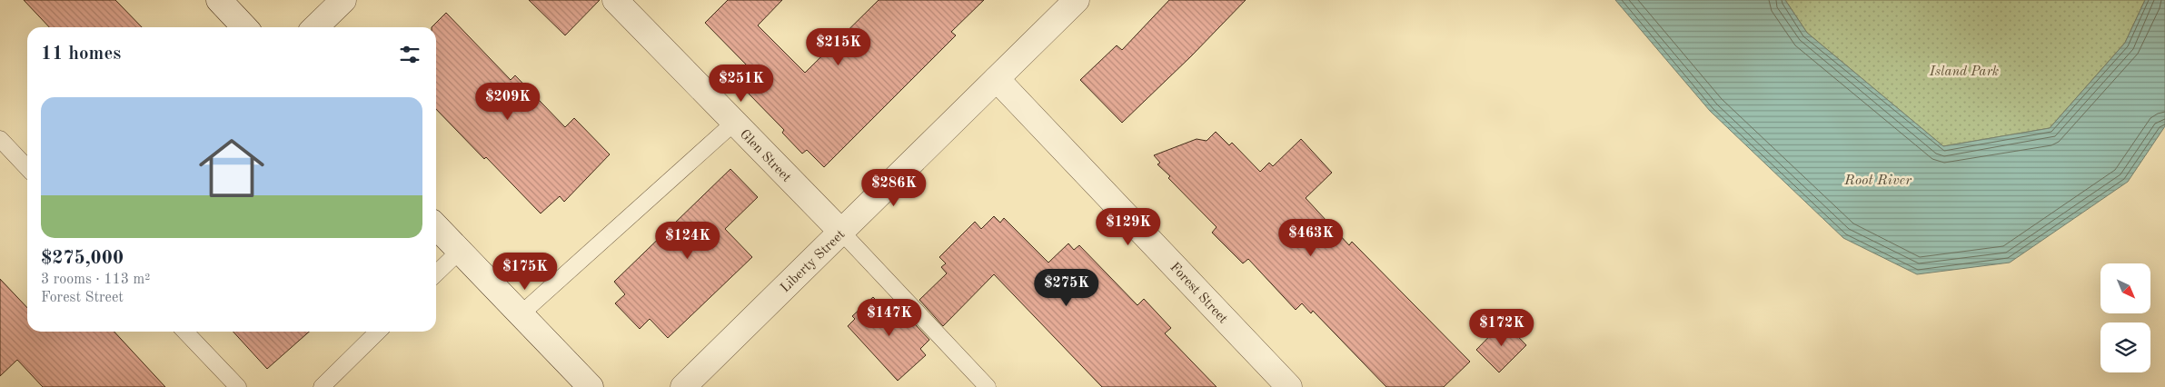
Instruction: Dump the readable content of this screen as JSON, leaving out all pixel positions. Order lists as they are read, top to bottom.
{
  "streets": {
    "street": ["Glen Street", "Liberty Street", "Forest Street"]
  },
  "crossings": [
    ["Glen Street", "Liberty Street"],
    ["Liberty Street", "Forest Street"]
  ],
  "water": ["Root River"],
  "parks": ["Island Park"],
  "north": "bottom right",
  "page": {
    "heading": "11 homes",
    "price": [
      "$215K",
      "$251K",
      "$209K",
      "$286K",
      "$129K",
      "$463K",
      "$124K",
      "$175K",
      "$275K",
      "$147K",
      "$172K"
    ],
    "list": [
      {
        "name": "$275,000",
        "note": "3 rooms · 113 m² · Forest Street"
      }
    ]
  }
}
